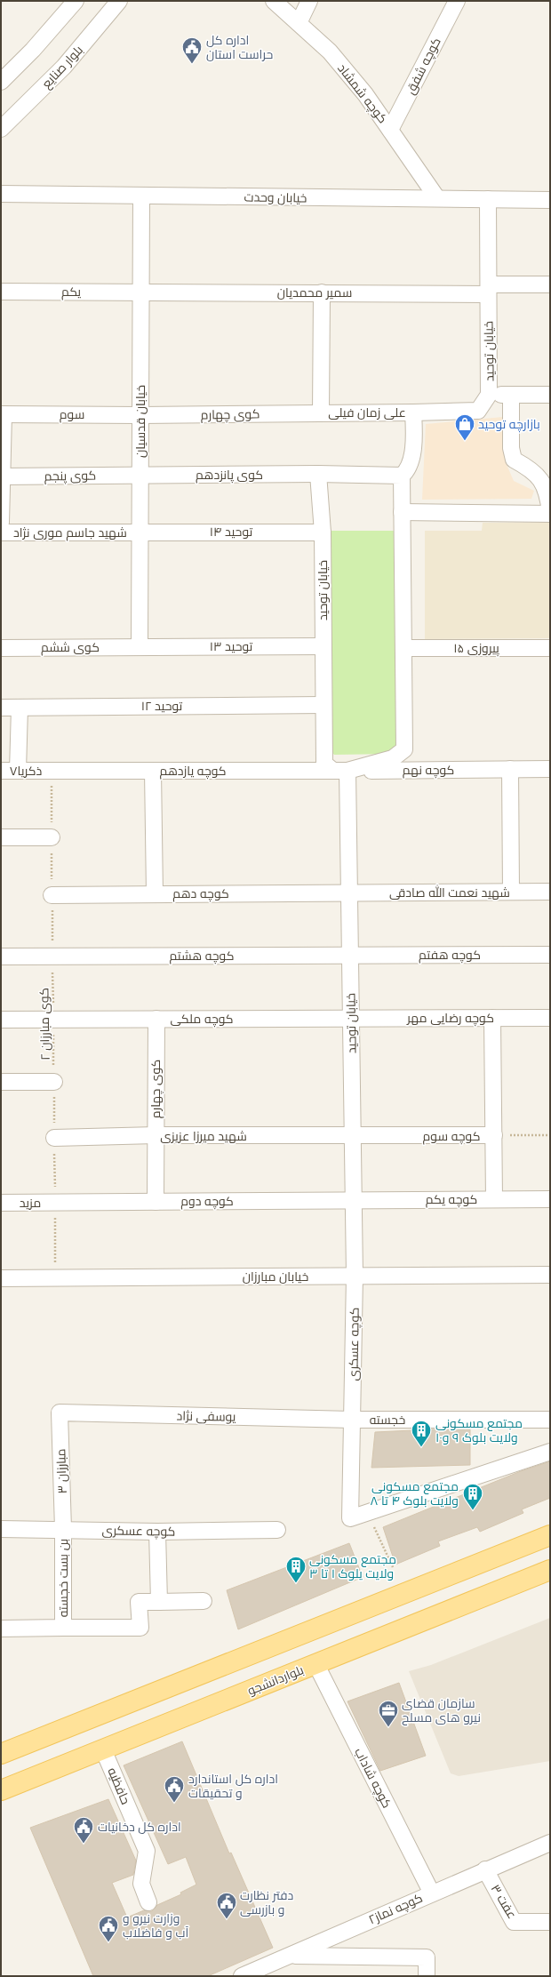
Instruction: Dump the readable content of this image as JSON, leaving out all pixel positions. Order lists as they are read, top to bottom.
{
  "streets": {
    "main road": ["بلواردانشجو"],
    "street": [
      "کوچه شفق",
      "بلوار صنایع",
      "کوچه شمشاد",
      "خیابان وحدت",
      "یکم",
      "سمیر محمدیان",
      "خیابان توحید",
      "علی زمان فیلی",
      "سوم",
      "کوی چهارم",
      "خیابان قدسیان",
      "کوی پانزدهم",
      "کوی پنجم",
      "توحید ۱۴",
      "شهید جاسم موری نژاد",
      "توحید ۱۳",
      "کوی ششم",
      "پیروزی ۱۵",
      "توحید ۱۲",
      "کوچه نهم",
      "ذکریا۷",
      "کوچه یازدهم",
      "شهید نعمت الله صادقی",
      "کوچه دهم",
      "کوچه هفتم",
      "کوچه هشتم",
      "کوچه رضایی مهر",
      "کوچه ملکی",
      "شهید میرزا عزیزی",
      "کوچه سوم",
      "کوچه یکم",
      "کوچه دوم",
      "مزید",
      "خیابان مبارزان",
      "کوچه عسکری",
      "یوسفی نژاد",
      "خجسته",
      "مبارزان ۳",
      "بن بست خجسته",
      "کوچه شاداب",
      "حافظیه",
      "عفت ۳",
      "کوچه نماز۲"
    ],
    "path": ["کوی مبارزان ۲"]
  },
  "crossings": [
    ["کوچه شفق", "کوچه شمشاد"],
    ["کوچه شمشاد", "خیابان وحدت"],
    ["خیابان وحدت", "خیابان توحید"],
    ["خیابان وحدت", "خیابان قدسیان"],
    ["یکم", "سمیر محمدیان"],
    ["یکم", "خیابان قدسیان"],
    ["سمیر محمدیان", "خیابان توحید"],
    ["سمیر محمدیان", "خیابان قدسیان"],
    ["خیابان توحید", "علی زمان فیلی"],
    ["خیابان توحید", "کوی پانزدهم"],
    ["خیابان توحید", "توحید ۱۴"],
    ["خیابان توحید", "توحید ۱۳"],
    ["خیابان توحید", "توحید ۱۲"],
    ["خیابان توحید", "کوچه نهم"],
    ["خیابان توحید", "کوچه یازدهم"],
    ["خیابان توحید", "شهید نعمت الله صادقی"],
    ["خیابان توحید", "کوچه دهم"],
    ["خیابان توحید", "کوچه هفتم"],
    ["خیابان توحید", "کوچه هشتم"],
    ["خیابان توحید", "کوچه رضایی مهر"],
    ["خیابان توحید", "کوچه ملکی"],
    ["خیابان توحید", "شهید میرزا عزیزی"],
    ["خیابان توحید", "کوچه سوم"],
    ["خیابان توحید", "کوچه یکم"],
    ["خیابان توحید", "کوچه دوم"],
    ["خیابان توحید", "خیابان مبارزان"],
    ["خیابان توحید", "کوچه عسکری"],
    ["علی زمان فیلی", "کوی چهارم"],
    ["سوم", "کوی چهارم"],
    ["سوم", "خیابان قدسیان"],
    ["کوی چهارم", "خیابان قدسیان"],
    ["کوی چهارم", "کوچه ملکی"],
    ["کوی چهارم", "شهید میرزا عزیزی"],
    ["کوی چهارم", "کوچه دوم"],
    ["خیابان قدسیان", "کوی پانزدهم"],
    ["خیابان قدسیان", "کوی پنجم"],
    ["خیابان قدسیان", "توحید ۱۴"],
    ["خیابان قدسیان", "شهید جاسم موری نژاد"],
    ["خیابان قدسیان", "توحید ۱۳"],
    ["خیابان قدسیان", "کوی ششم"],
    ["کوی پانزدهم", "کوی پنجم"],
    ["توحید ۱۴", "شهید جاسم موری نژاد"],
    ["توحید ۱۳", "کوی ششم"],
    ["کوچه نهم", "کوچه یازدهم"],
    ["ذکریا۷", "کوچه یازدهم"],
    ["ذکریا۷", "کوی مبارزان ۲"],
    ["کوچه یازدهم", "کوی مبارزان ۲"],
    ["شهید نعمت الله صادقی", "کوچه دهم"],
    ["کوچه دهم", "کوی مبارزان ۲"],
    ["کوچه هفتم", "کوچه هشتم"],
    ["کوچه هشتم", "کوی مبارزان ۲"],
    ["کوچه رضایی مهر", "کوچه ملکی"],
    ["کوچه ملکی", "کوی مبارزان ۲"],
    ["کوی مبارزان ۲", "شهید میرزا عزیزی"],
    ["کوی مبارزان ۲", "کوچه دوم"],
    ["کوی مبارزان ۲", "مزید"],
    ["کوی مبارزان ۲", "خیابان مبارزان"],
    ["شهید میرزا عزیزی", "کوچه سوم"],
    ["کوچه یکم", "کوچه دوم"],
    ["کوچه دوم", "مزید"],
    ["خیابان مبارزان", "کوچه عسکری"],
    ["کوچه عسکری", "یوسفی نژاد"],
    ["کوچه عسکری", "خجسته"],
    ["کوچه عسکری", "مبارزان ۳"],
    ["کوچه عسکری", "بن بست خجسته"],
    ["یوسفی نژاد", "خجسته"],
    ["یوسفی نژاد", "مبارزان ۳"],
    ["مبارزان ۳", "بن بست خجسته"],
    ["بلواردانشجو", "کوچه شاداب"],
    ["بلواردانشجو", "حافظیه"],
    ["کوچه شاداب", "کوچه نماز۲"],
    ["عفت ۳", "کوچه نماز۲"]
  ],
  "places": {
    "public building": [
      "اداره کل حراست استان",
      "اداره کل استاندارد و تحقیقات",
      "اداره کل دخانیات",
      "دفتر نظارت و بازرسی",
      "وزارت نیرو و آب و فاضلاب"
    ],
    "shop": ["بازارچه توحید"],
    "building": ["مجتمع مسکونی ولایت بلوک ۹ و۱۰", "مجتمع مسکونی ولایت بلوک ۴ تا ۸", "مجتمع مسکونی ولایت یلوک ۱ تا ۳"],
    "office": ["سازمان قضای نیرو های مسلح"]
  }
}
